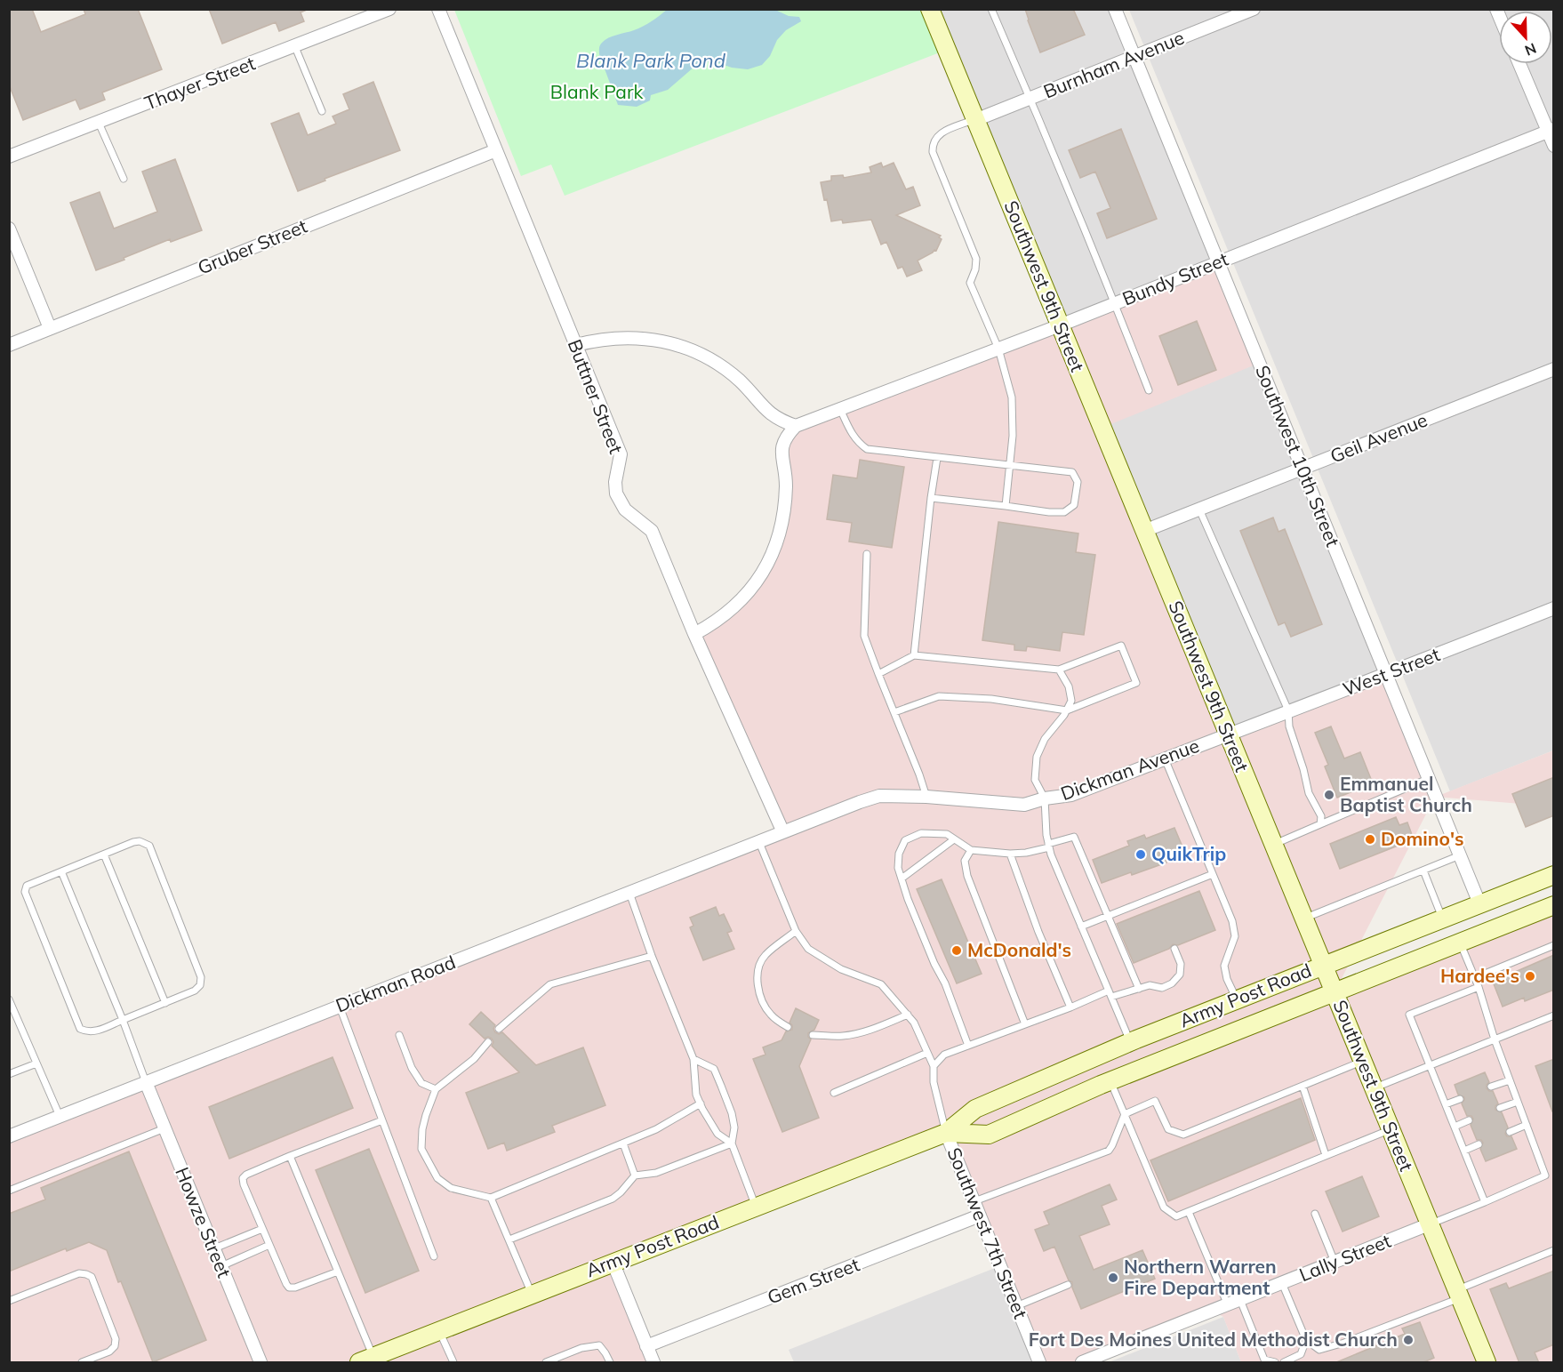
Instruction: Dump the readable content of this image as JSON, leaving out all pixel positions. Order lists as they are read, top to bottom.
{
  "streets": {
    "main road": ["Southwest 9th Street", "Army Post Road"],
    "street": [
      "Burnham Avenue",
      "Thayer Street",
      "Gruber Street",
      "Bundy Street",
      "Buttner Street",
      "Geil Avenue",
      "Southwest 10th Street",
      "West Street",
      "Dickman Avenue",
      "Dickman Road",
      "Howze Street",
      "Southwest 7th Street",
      "Lally Street",
      "Gem Street"
    ]
  },
  "crossings": [
    ["Burnham Avenue", "Southwest 9th Street"],
    ["Burnham Avenue", "Southwest 10th Street"],
    ["Gruber Street", "Buttner Street"],
    ["Bundy Street", "Southwest 9th Street"],
    ["Bundy Street", "Southwest 10th Street"],
    ["Southwest 9th Street", "Geil Avenue"],
    ["Southwest 9th Street", "West Street"],
    ["Southwest 9th Street", "Dickman Avenue"],
    ["Southwest 9th Street", "Army Post Road"],
    ["Southwest 9th Street", "Lally Street"],
    ["Buttner Street", "Dickman Avenue"],
    ["Buttner Street", "Dickman Road"],
    ["Geil Avenue", "Southwest 10th Street"],
    ["Southwest 10th Street", "West Street"],
    ["Southwest 10th Street", "Army Post Road"],
    ["West Street", "Dickman Avenue"],
    ["Dickman Avenue", "Dickman Road"],
    ["Dickman Road", "Howze Street"],
    ["Army Post Road", "Southwest 7th Street"],
    ["Southwest 7th Street", "Gem Street"]
  ],
  "water": ["Blank Park Pond"],
  "parks": ["Blank Park"],
  "places": [
    "Emmanuel Baptist Church",
    "Domino's",
    "QuikTrip",
    "McDonald's",
    "Hardee's",
    "Northern Warren Fire Department",
    "Fort Des Moines United Methodist Church"
  ],
  "north": "bottom"
}
